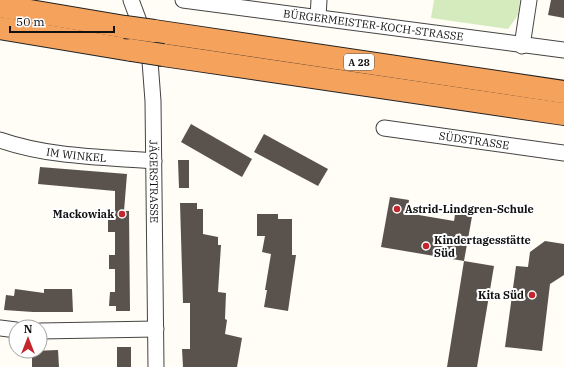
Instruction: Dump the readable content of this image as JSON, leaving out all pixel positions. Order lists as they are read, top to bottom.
{
  "streets": {
    "highway": ["A 28"],
    "street": [
      "BÜRGERMEISTER-KOCH-STRASSE",
      "SÜDSTRASSE",
      "IM WINKEL",
      "JÄGERSTRASSE"
    ]
  },
  "crossings": [
    ["IM WINKEL", "JÄGERSTRASSE"]
  ],
  "places": [
    "Astrid-Lindgren-Schule",
    "Mackowiak",
    "Kindertagesstätte Süd",
    "Kita Süd"
  ],
  "scale_bar": "50 m",
  "north": "top"
}
